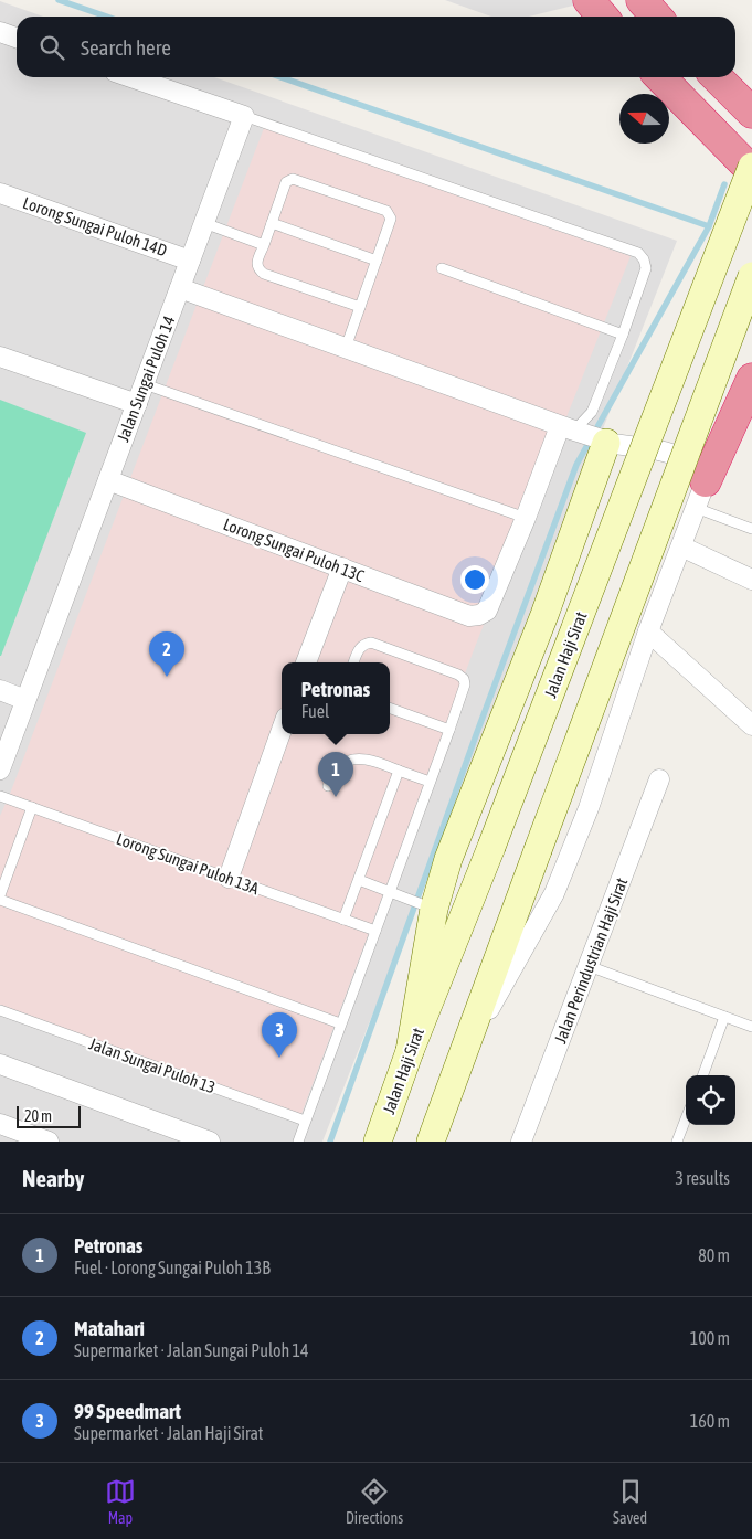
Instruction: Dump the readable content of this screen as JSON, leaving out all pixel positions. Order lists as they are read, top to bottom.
{
  "streets": {
    "main road": ["Jalan Haji Sirat"],
    "street": [
      "Lorong Sungai Puloh 14D",
      "Jalan Sungai Puloh 14",
      "Lorong Sungai Puloh 13C",
      "Jalan Perindustrian Haji Sirat"
    ],
    "lane": ["Lorong Sungai Puloh 13A", "Jalan Sungai Puloh 13"]
  },
  "crossings": [
    ["Lorong Sungai Puloh 14D", "Jalan Sungai Puloh 14"],
    ["Jalan Sungai Puloh 14", "Lorong Sungai Puloh 13C"]
  ],
  "scale_bar": "20 m",
  "north": "left",
  "page": {
    "search": "Search here",
    "pins": ["2", "1", "3"],
    "popup": ["Petronas", "Fuel"],
    "scale": "20 m",
    "heading": ["Nearby", "3 results"],
    "list": [
      {
        "mark": "1",
        "name": "Petronas",
        "note": "Fuel · Lorong Sungai Puloh 13B",
        "value": "80 m"
      },
      {
        "mark": "2",
        "name": "Matahari",
        "note": "Supermarket · Jalan Sungai Puloh 14",
        "value": "100 m"
      },
      {
        "mark": "3",
        "name": "99 Speedmart",
        "note": "Supermarket · Jalan Haji Sirat",
        "value": "160 m"
      }
    ],
    "nav": ["Map", "Directions", "Saved"]
  }
}
